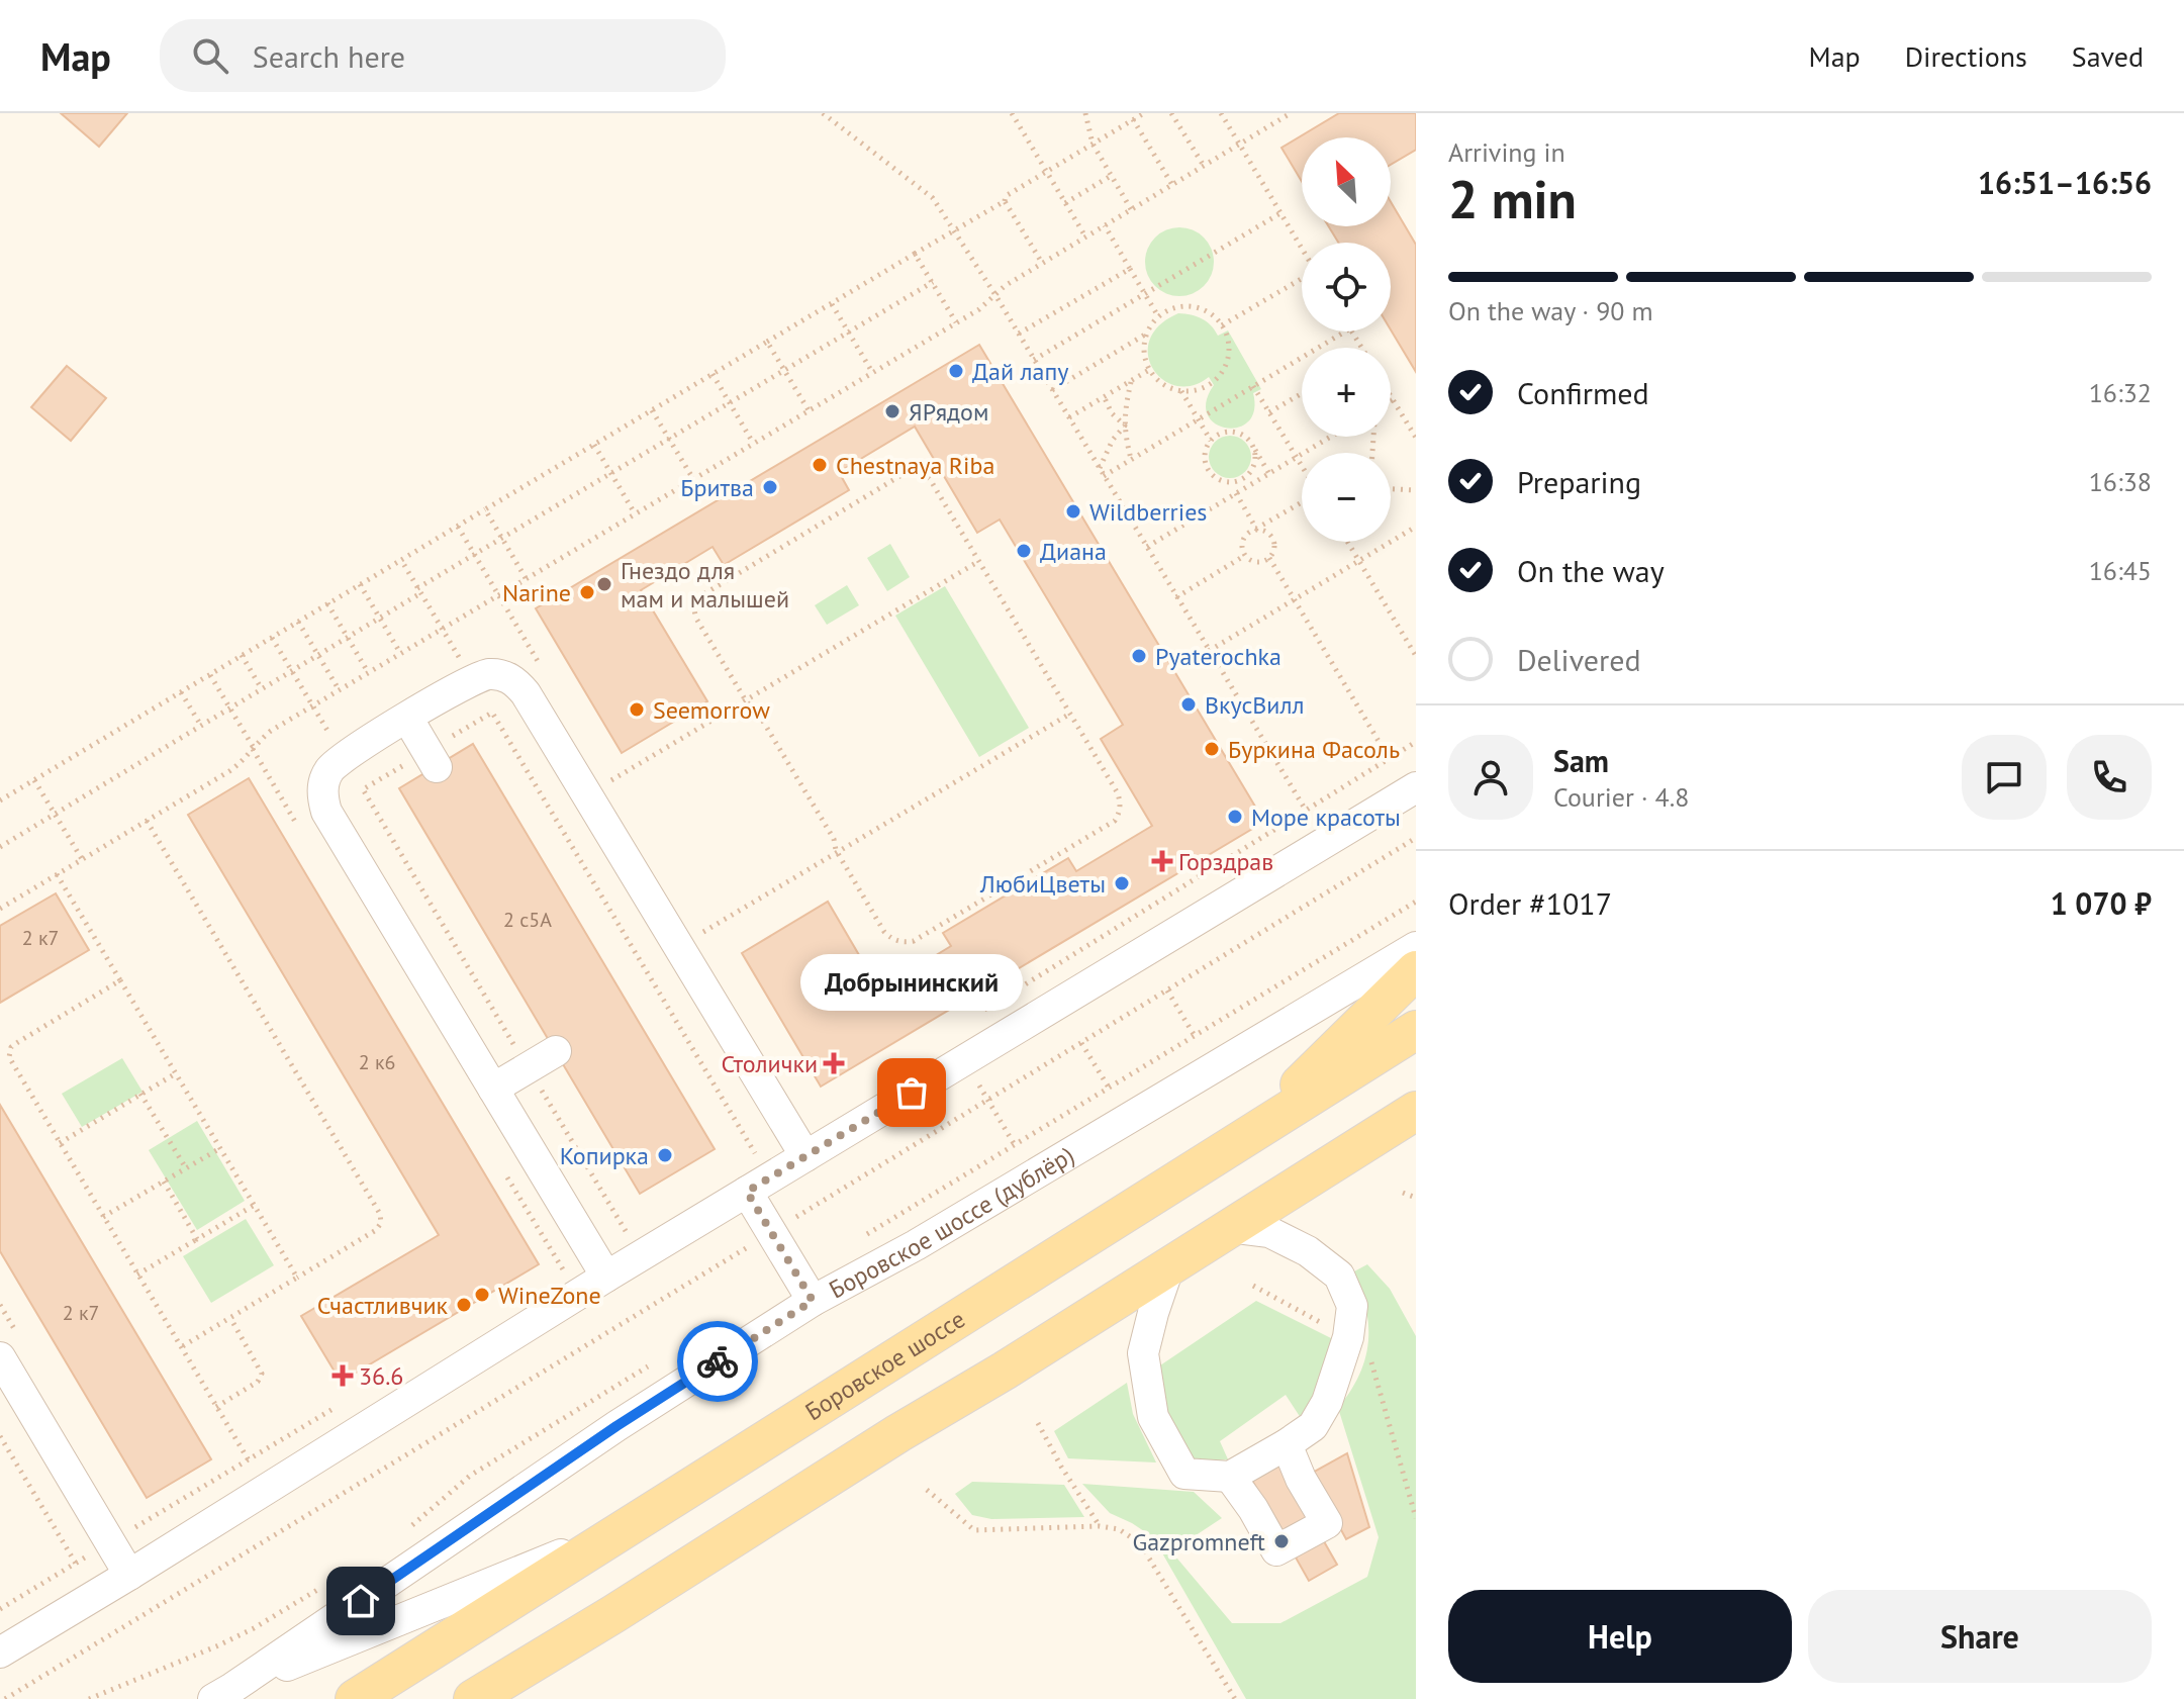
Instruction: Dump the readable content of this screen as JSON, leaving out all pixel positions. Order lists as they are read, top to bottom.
{
  "streets": {
    "main road": ["Боровское шоссе"],
    "street": ["Боровское шоссе (дублёр)"]
  },
  "places": {
    "other": [
      "Дай лапу",
      "ЯРядом",
      "Chestnaya Riba",
      "Бритва",
      "Wildberries",
      "Диана",
      "Гнездо для мам и малышей",
      "Narine",
      "Pyaterochka",
      "ВкусВилл",
      "Seemorrow",
      "Буркина Фасоль",
      "Море красоты",
      "ЛюбиЦветы",
      "Добрынинский",
      "Копирка",
      "WineZone",
      "Счастливчик",
      "Gazpromneft"
    ],
    "health": ["Горздрав", "Столички", "36.6"]
  },
  "house_numbers": [
    "2 с5А",
    "2 к7",
    "2 к6",
    "2 к7"
  ],
  "north": "top left",
  "page": {
    "header": "Map",
    "search": "Search here",
    "nav": ["Map", "Directions", "Saved"],
    "heading": ["2 min", "Arriving in", "16:51–16:56"],
    "panel": [
      "Sam",
      "Courier · 4.8",
      "Order #1017",
      "1 070 ₽"
    ],
    "map_buttons": ["+", "−"],
    "bar": "On the way · 90 m",
    "list": [
      ["Confirmed", "16:32"],
      ["Preparing", "16:38"],
      ["On the way", "16:45"],
      "Delivered"
    ],
    "bubble": "Добрынинский",
    "buttons": ["Help", "Share"]
  }
}
